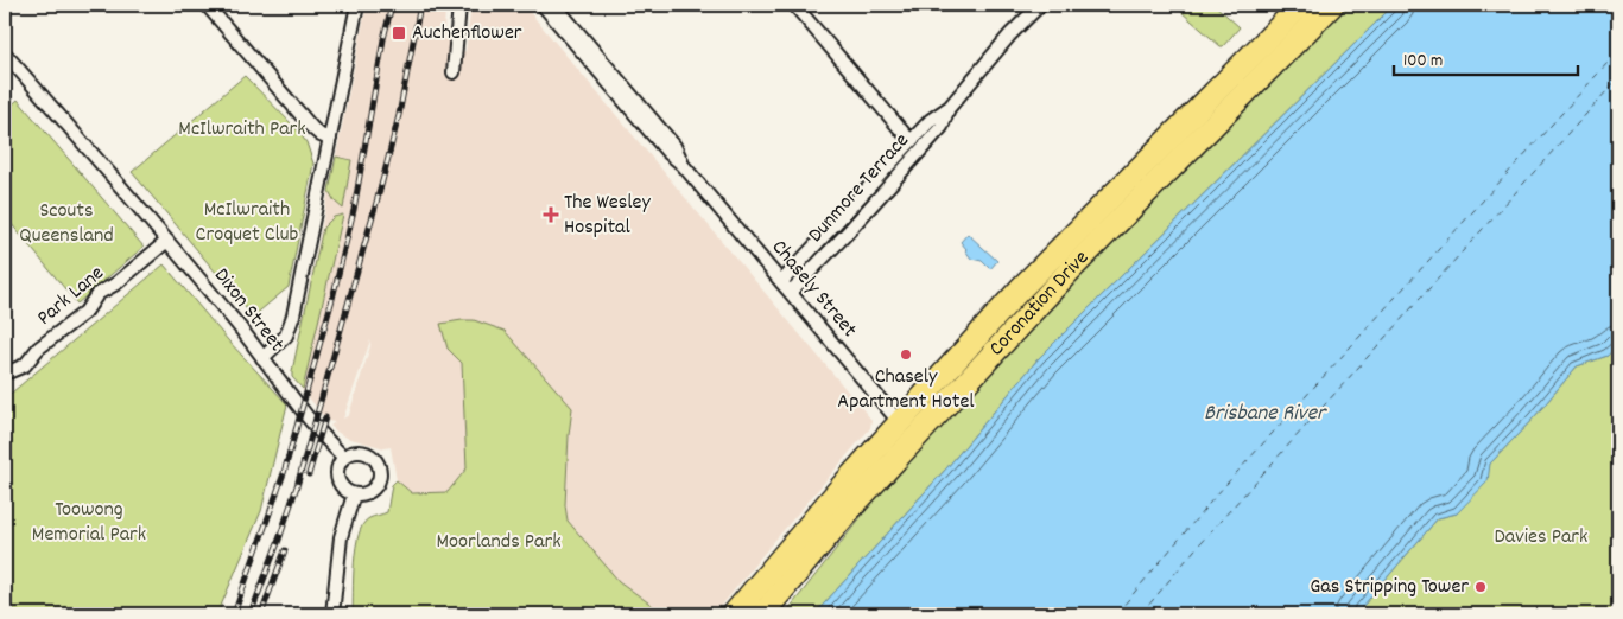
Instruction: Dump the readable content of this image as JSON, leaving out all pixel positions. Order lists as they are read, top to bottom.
{
  "streets": {
    "highway": ["Coronation Drive"],
    "street": [
      "Dunmore Terrace",
      "Chasely Street",
      "Park Lane",
      "Dixon Street"
    ]
  },
  "crossings": [
    ["Dunmore Terrace", "Chasely Street"],
    ["Chasely Street", "Coronation Drive"],
    ["Park Lane", "Dixon Street"]
  ],
  "water": ["Brisbane River"],
  "parks": [
    "McIlwraith Park",
    "McIlwraith Croquet Club",
    "Scouts Queensland",
    "Toowong Memorial Park",
    "Davies Park",
    "Moorlands Park"
  ],
  "places": {
    "transit": ["Auchenflower"],
    "health": ["The Wesley Hospital"],
    "other": ["Chasely Apartment Hotel", "Gas Stripping Tower"]
  },
  "scale_bar": "100 m"
}
